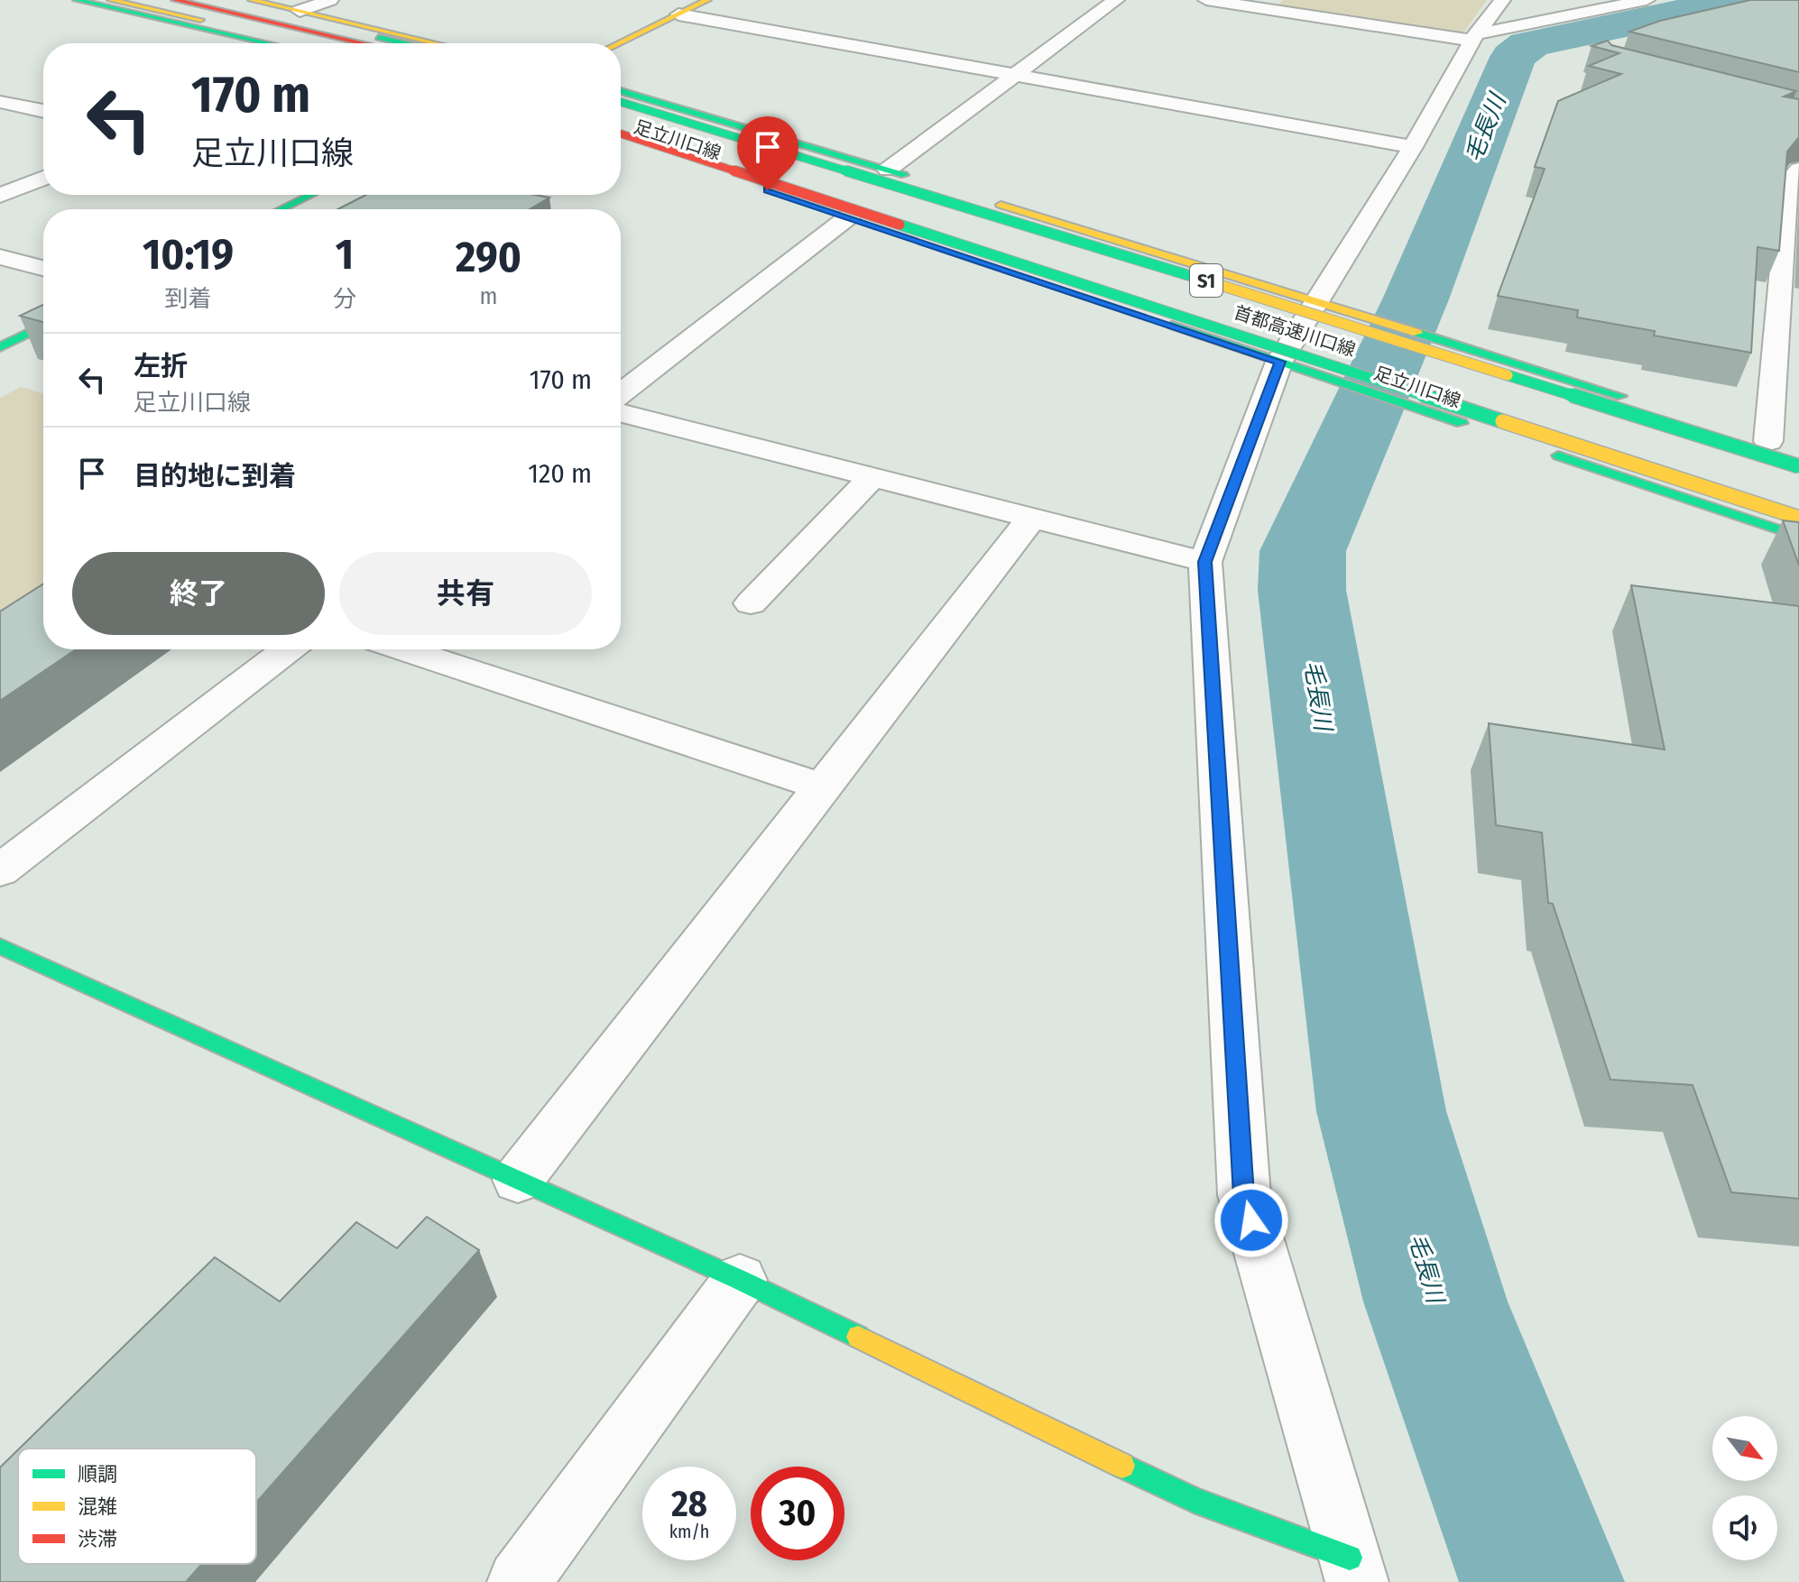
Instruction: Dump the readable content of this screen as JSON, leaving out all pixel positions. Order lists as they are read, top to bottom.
{
  "streets": {
    "main road": ["足立川口線", "S1", "首都高速川口線"]
  },
  "water": ["毛長川"],
  "legend": ["順調", "混雑", "渋滞"],
  "north": "bottom right",
  "page": {
    "turn": ["170 m", "足立川口線"],
    "eta": [
      "10:19",
      "到着",
      "1",
      "分",
      "290",
      "m"
    ],
    "list": [
      {
        "name": "左折",
        "note": "足立川口線",
        "value": "170 m"
      },
      {
        "name": "目的地に到着",
        "value": "120 m"
      }
    ],
    "buttons": ["終了", "共有"],
    "speed": "28 km/h",
    "limit": "30"
  }
}
